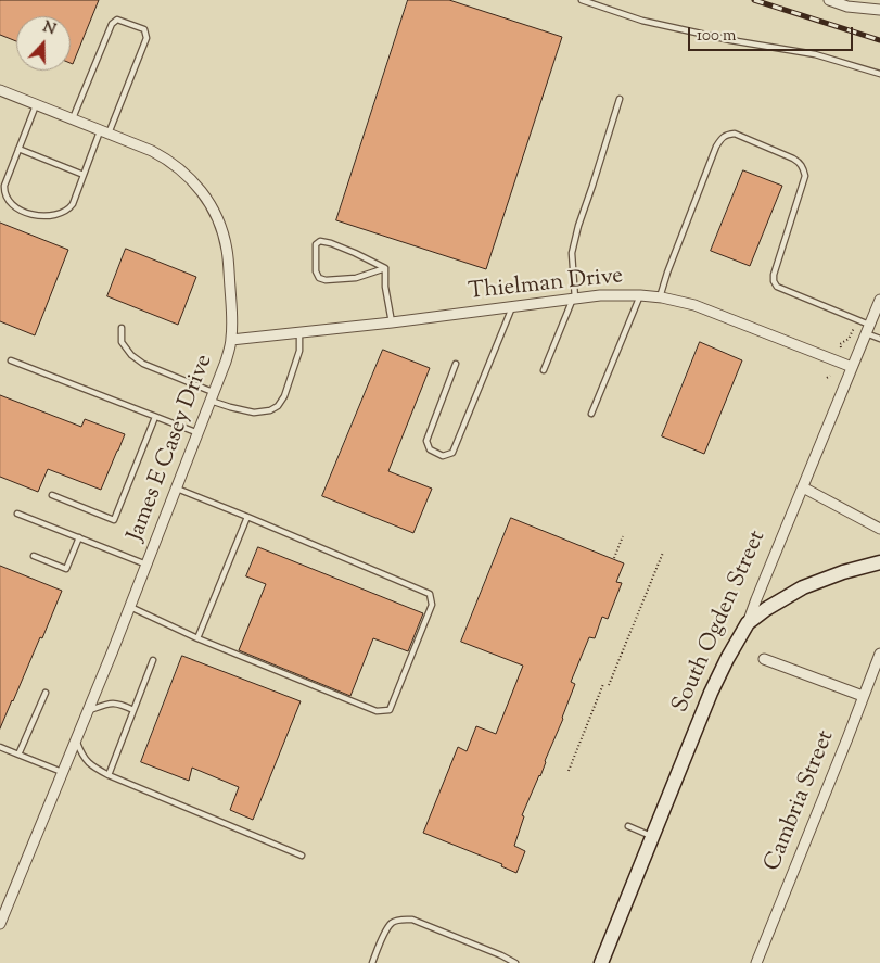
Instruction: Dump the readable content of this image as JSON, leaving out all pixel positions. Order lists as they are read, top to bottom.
{
  "streets": {
    "street": [
      "Thielman Drive",
      "James E Casey Drive",
      "South Ogden Street",
      "Cambria Street"
    ]
  },
  "crossings": [
    ["Thielman Drive", "James E Casey Drive"],
    ["Thielman Drive", "South Ogden Street"]
  ],
  "scale_bar": "100 m",
  "north": "top"
}
